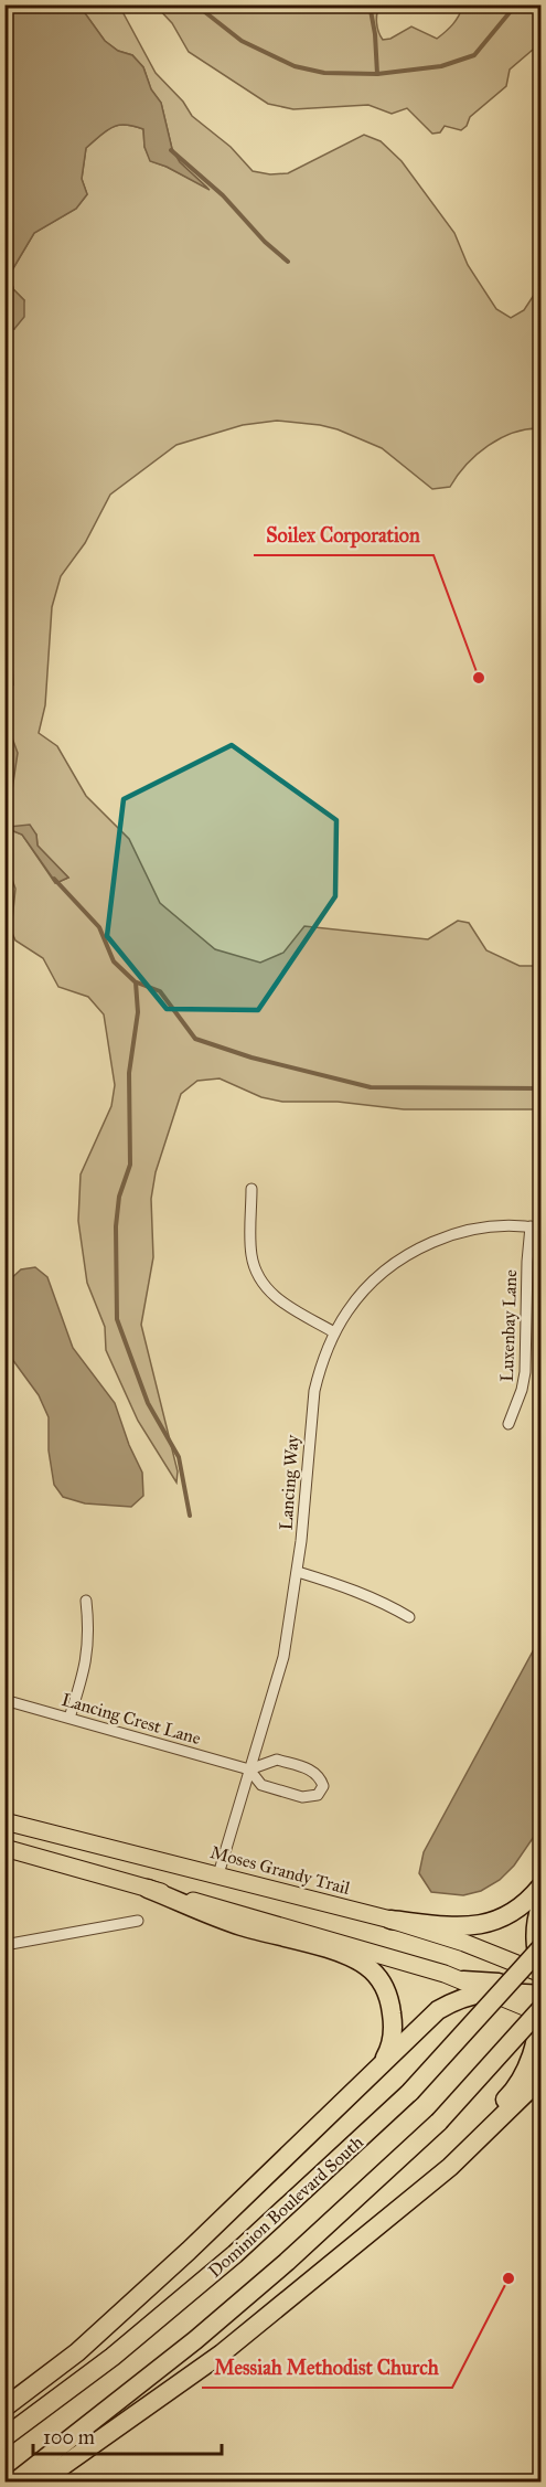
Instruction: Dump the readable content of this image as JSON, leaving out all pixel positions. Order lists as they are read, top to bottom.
{
  "streets": {
    "highway": ["Dominion Boulevard South"],
    "main road": ["Moses Grandy Trail"],
    "street": ["Luxenbay Lane", "Lancing Way", "Lancing Crest Lane"]
  },
  "crossings": [
    ["Luxenbay Lane", "Lancing Way"],
    ["Lancing Way", "Lancing Crest Lane"],
    ["Lancing Way", "Moses Grandy Trail"]
  ],
  "places": ["Soilex Corporation", "Messiah Methodist Church"],
  "scale_bar": "100 m"
}
